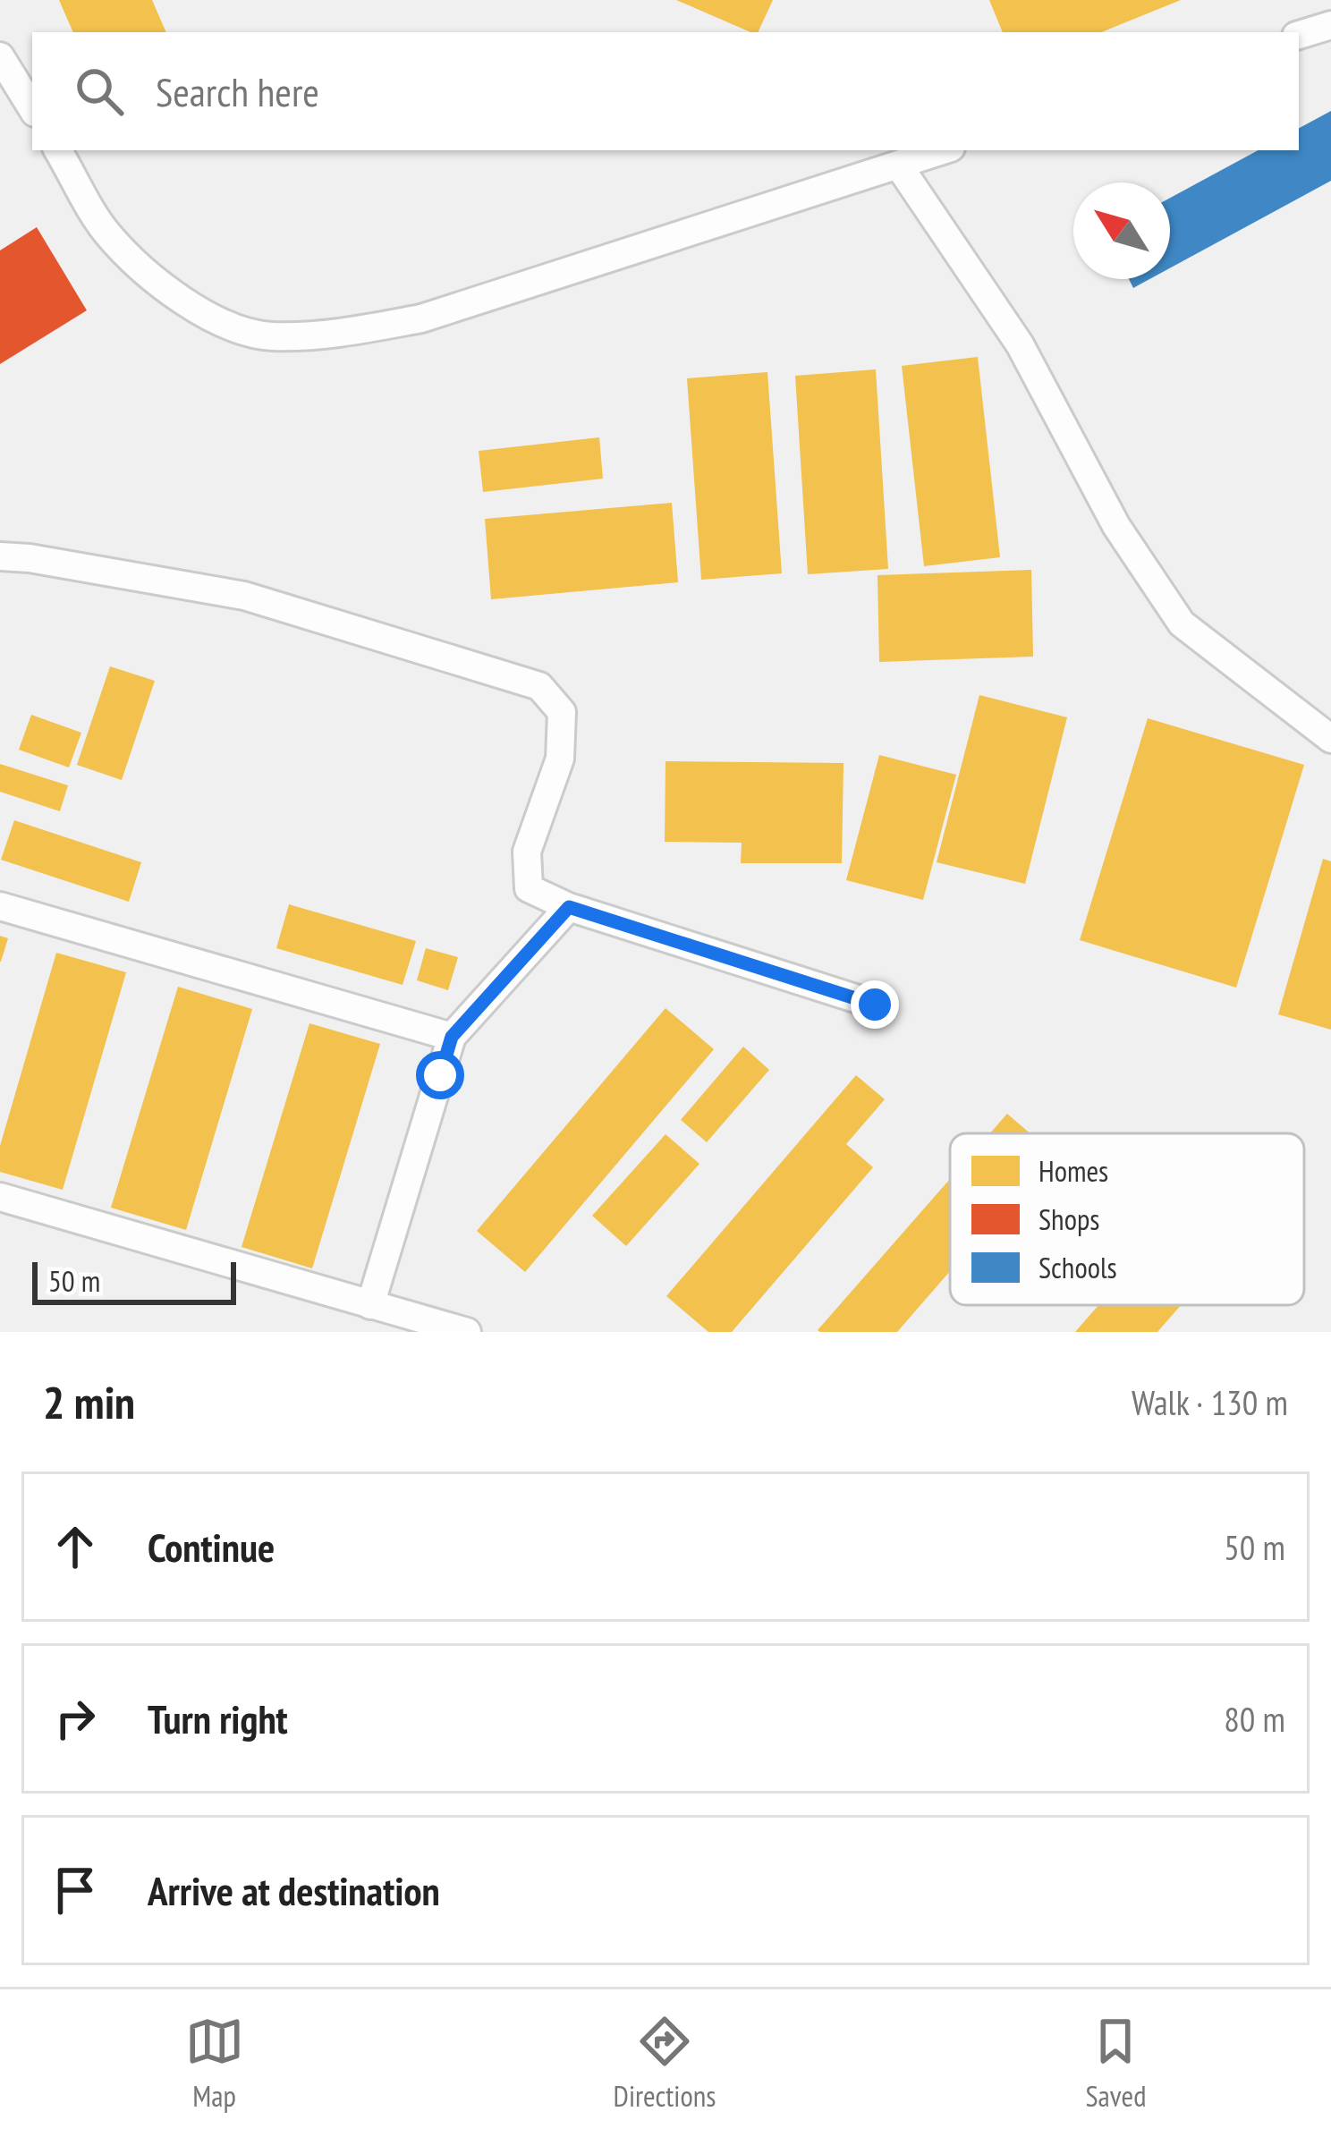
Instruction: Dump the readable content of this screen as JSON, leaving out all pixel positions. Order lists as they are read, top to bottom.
{
  "legend": ["Homes", "Shops", "Schools"],
  "scale_bar": "50 m",
  "north": "top left",
  "page": {
    "search": "Search here",
    "scale": "50 m",
    "heading": ["2 min", "Walk · 130 m"],
    "list": [
      ["Continue", "50 m"],
      ["Turn right", "80 m"],
      "Arrive at destination"
    ],
    "nav": ["Map", "Directions", "Saved"]
  }
}
